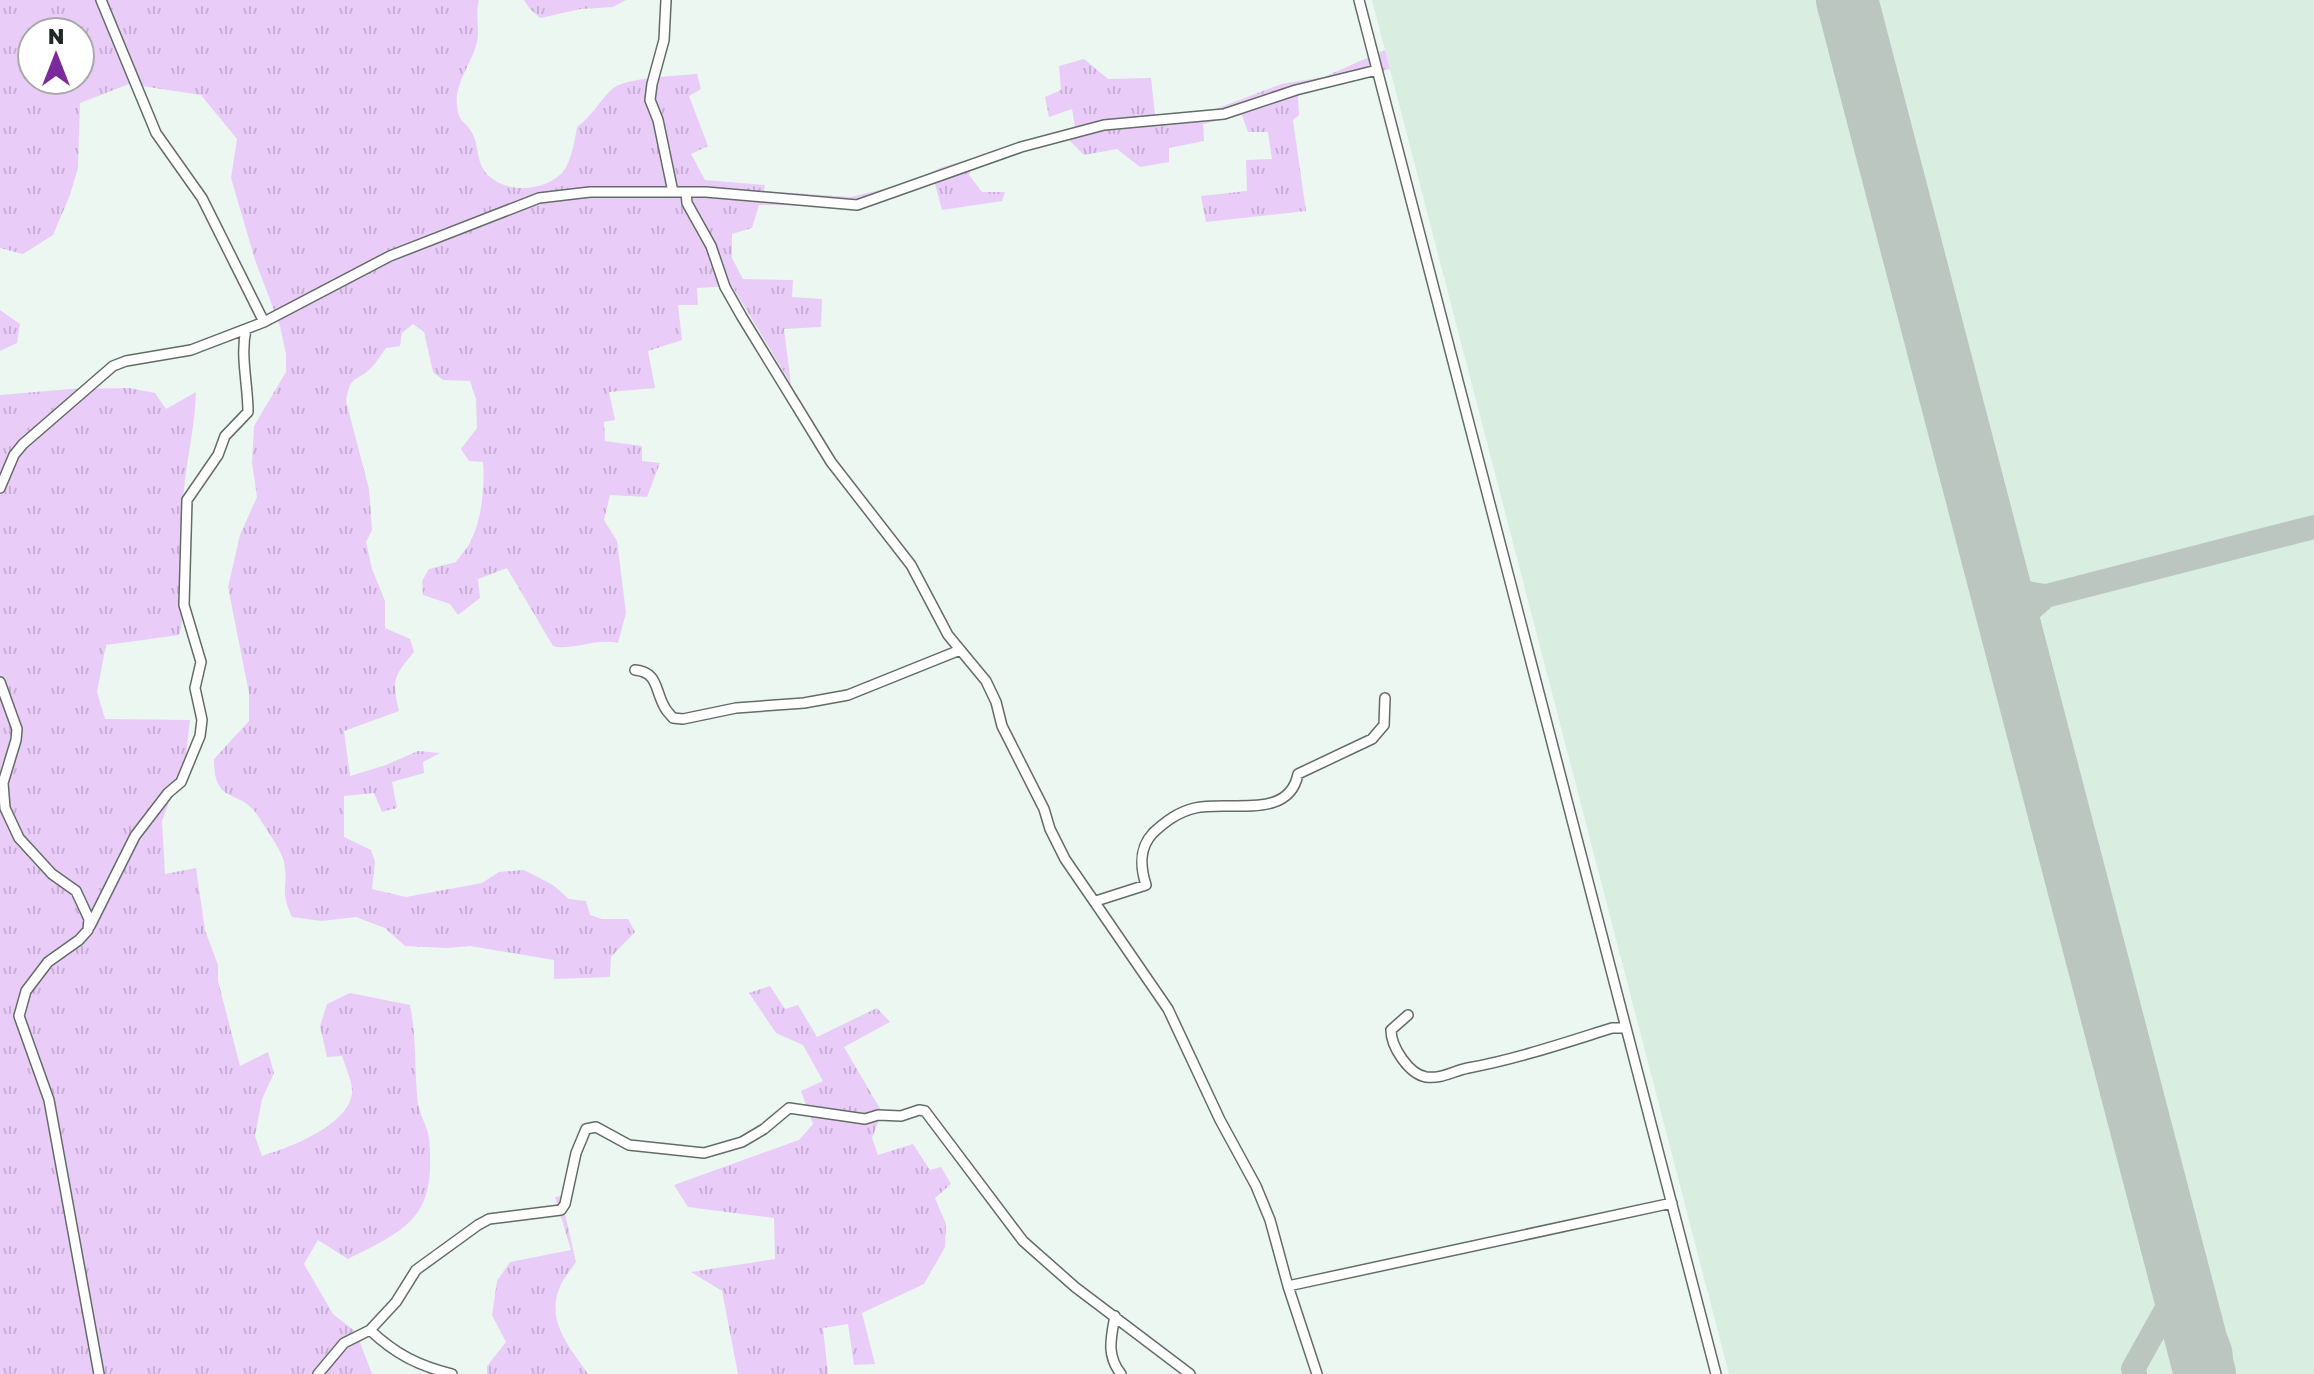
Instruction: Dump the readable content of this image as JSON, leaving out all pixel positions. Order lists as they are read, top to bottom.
{
  "north": "top"
}
